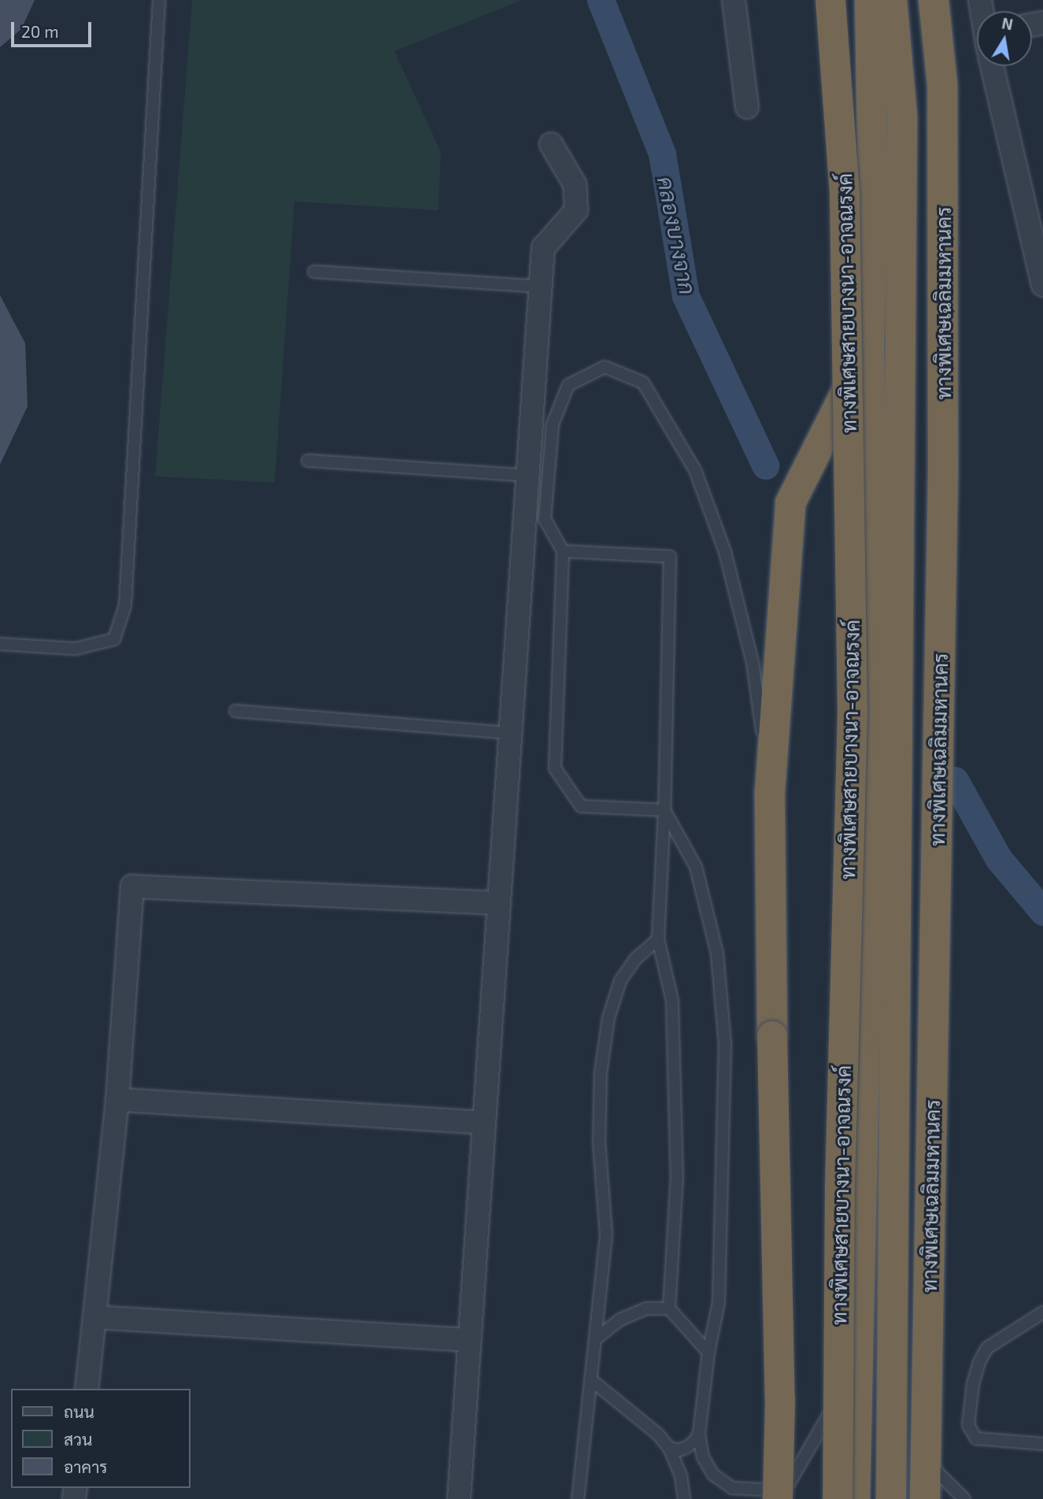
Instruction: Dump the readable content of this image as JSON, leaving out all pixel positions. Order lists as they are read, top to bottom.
{
  "streets": {
    "highway": ["ทางพิเศษสายบางนา-อาจณรงค์", "ทางพิเศษเฉลิมมหานคร"]
  },
  "water": ["คลองบางจาก"],
  "legend": ["ถนน", "สวน", "อาคาร"],
  "scale_bar": "20 m",
  "north": "top"
}
